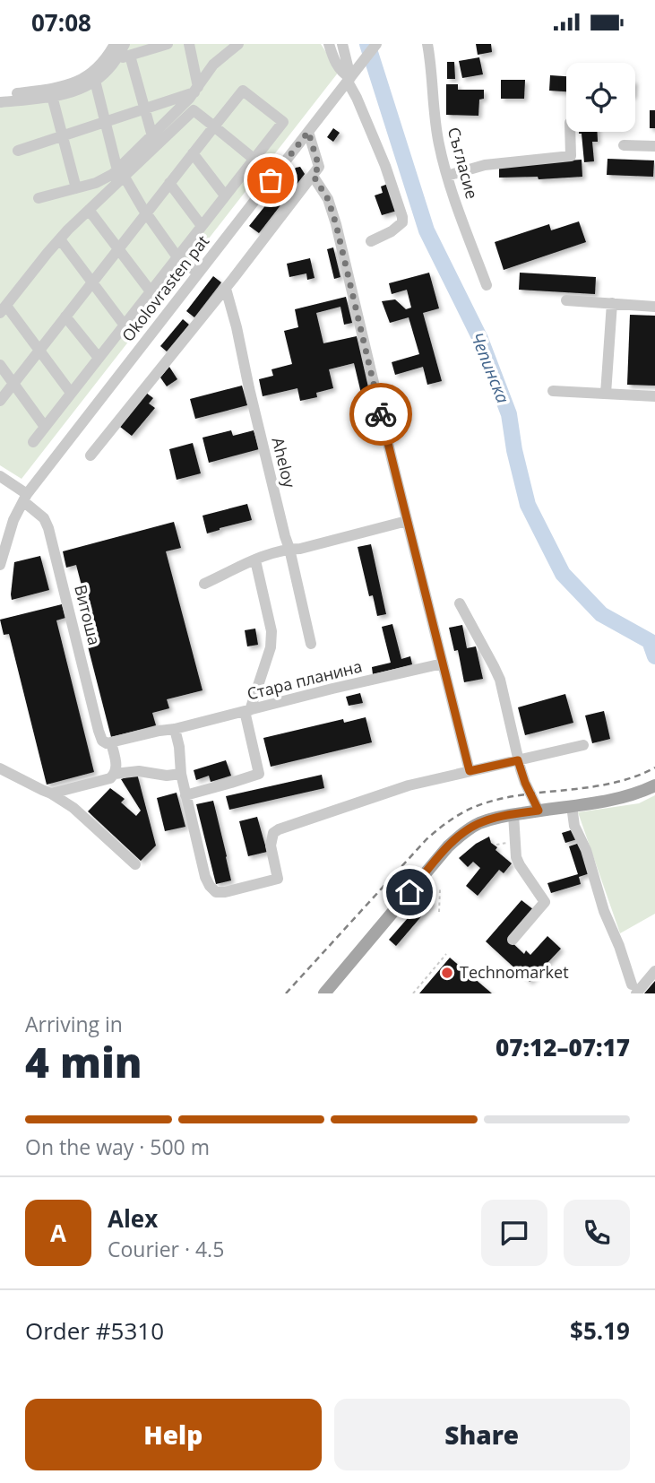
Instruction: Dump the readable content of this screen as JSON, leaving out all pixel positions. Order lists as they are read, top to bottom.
{
  "streets": {
    "street": [
      "Съгласие",
      "Okolovrasten pat",
      "Aheloy",
      "Витоша",
      "Стара планина"
    ]
  },
  "crossings": [
    ["Okolovrasten pat", "Витоша"],
    ["Витоша", "Стара планина"]
  ],
  "water": ["Чепинска"],
  "places": ["Technomarket"],
  "page": {
    "status": "07:08",
    "heading": ["4 min", "Arriving in", "07:12–07:17"],
    "panel": [
      "Alex",
      "Courier · 4.5",
      "Order #5310",
      "$5.19"
    ],
    "bar": "On the way · 500 m",
    "round": "A",
    "buttons": ["Help", "Share"]
  }
}
